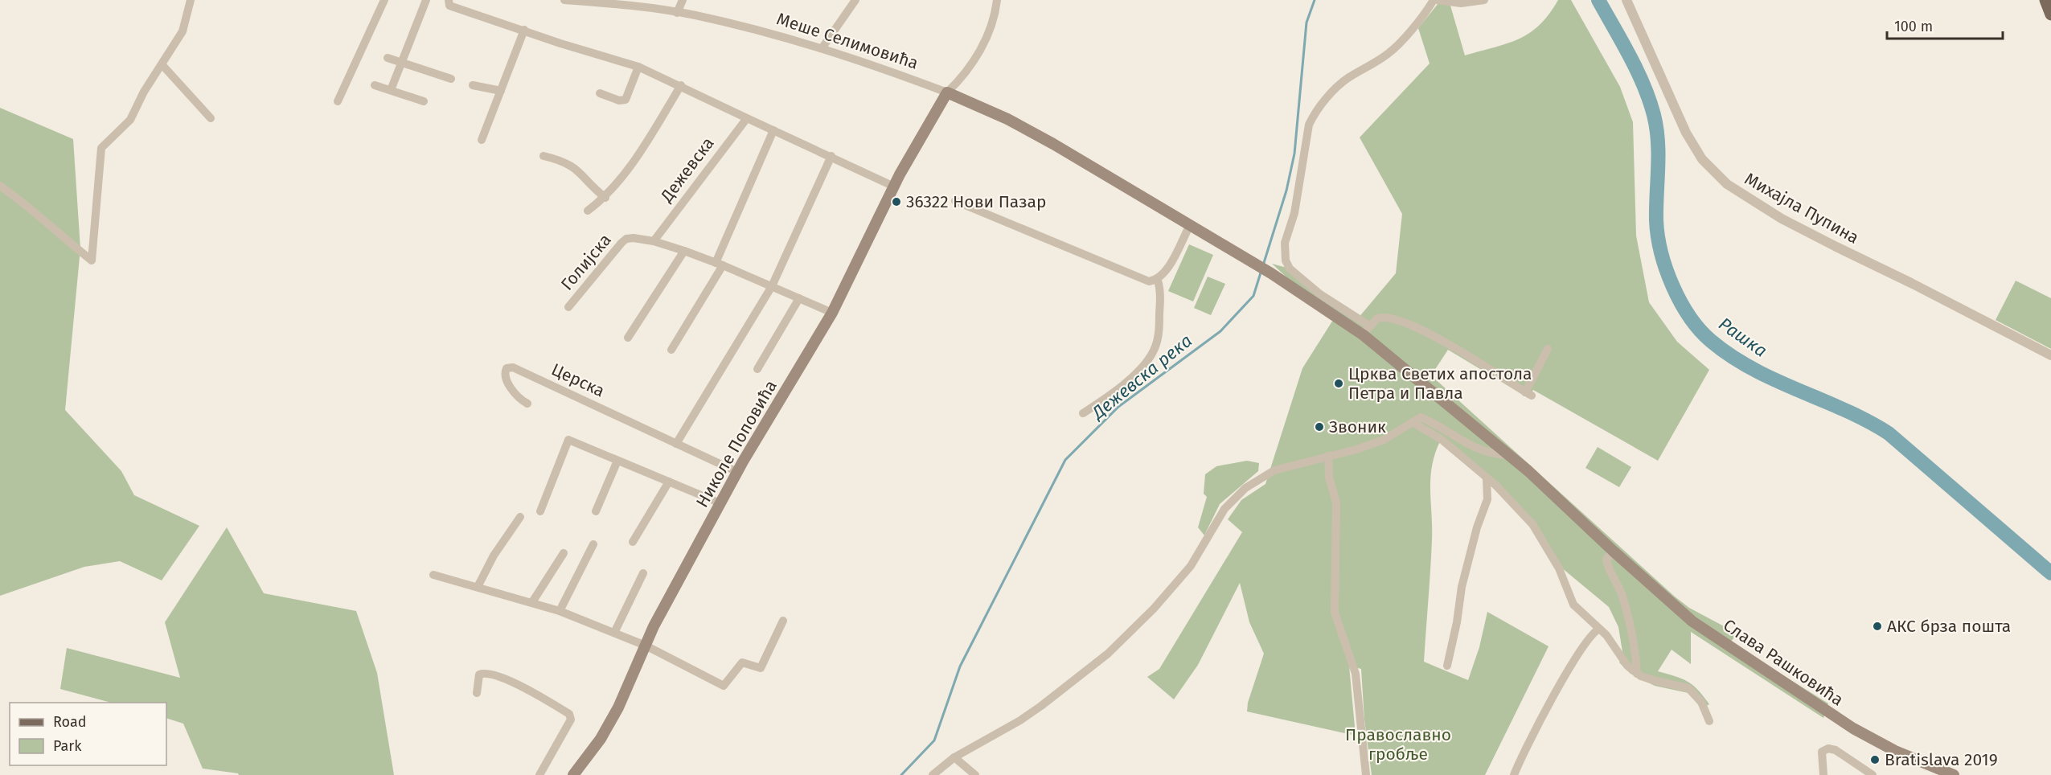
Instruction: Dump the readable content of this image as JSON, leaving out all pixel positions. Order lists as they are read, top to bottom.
{
  "streets": {
    "main road": ["Меше Селимовића", "Николе Поповића", "Слава Рашковића"],
    "street": [
      "Дежевска",
      "Михајла Пупина",
      "Голијска",
      "Церска"
    ]
  },
  "crossings": [
    ["Меше Селимовића", "Николе Поповића"],
    ["Меше Селимовића", "Слава Рашковића"],
    ["Дежевска", "Голијска"],
    ["Голијска", "Николе Поповића"],
    ["Церска", "Николе Поповића"]
  ],
  "water": ["Рашка", "Дежевска река"],
  "parks": ["Православно гробље"],
  "places": [
    "36322 Нови Пазар",
    "Црква Светих апостола Петра и Павла",
    "Звоник",
    "АКС брза пошта",
    "Bratislava 2019"
  ],
  "legend": ["Road", "Park"],
  "scale_bar": "100 m"
}
